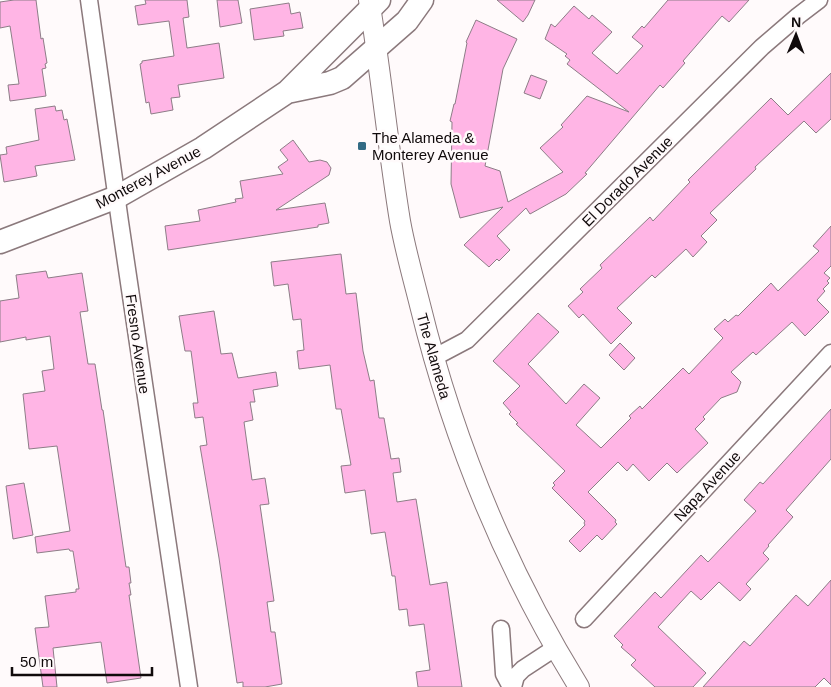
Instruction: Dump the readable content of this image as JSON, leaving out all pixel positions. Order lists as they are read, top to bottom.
{
  "streets": {
    "main road": ["Monterey Avenue"],
    "street": [
      "El Dorado Avenue",
      "Fresno Avenue",
      "The Alameda",
      "Napa Avenue"
    ]
  },
  "crossings": [
    ["Monterey Avenue", "Fresno Avenue"],
    ["Monterey Avenue", "The Alameda"],
    ["El Dorado Avenue", "The Alameda"]
  ],
  "places": {
    "transit": ["The Alameda & Monterey Avenue"]
  },
  "scale_bar": "50 m",
  "north": "top"
}
